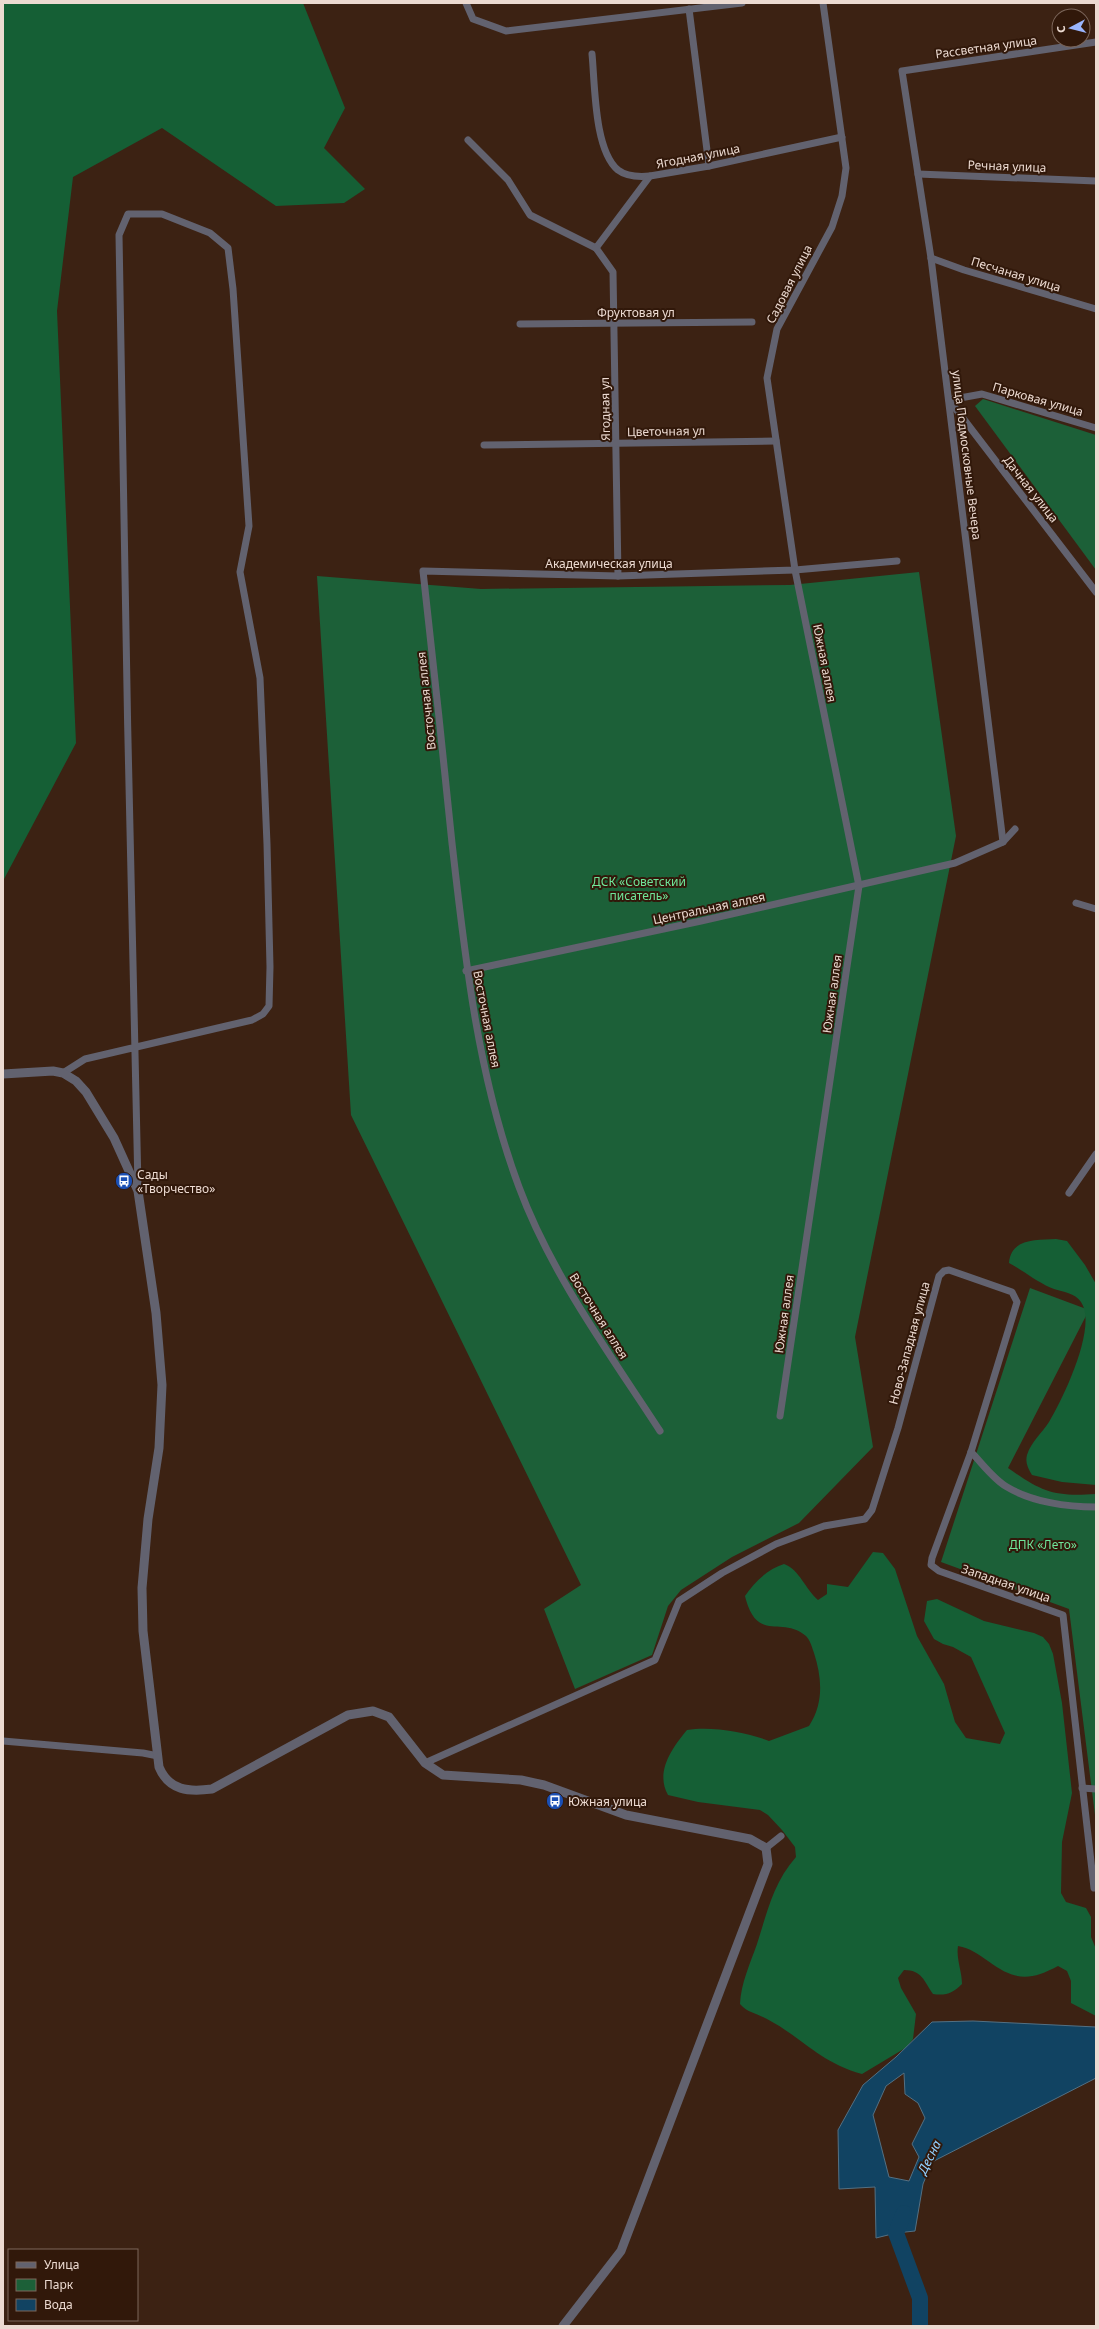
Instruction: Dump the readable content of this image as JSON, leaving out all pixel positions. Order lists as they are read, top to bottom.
{
  "streets": {
    "street": [
      "Рассветная улица",
      "Ягодная улица",
      "Речная улица",
      "Песчаная улица",
      "Садовая улица",
      "Фруктовая ул",
      "Парковая улица",
      "Ягодная ул",
      "Цветочная ул",
      "улица Подмосковные Вечера",
      "Дачная улица",
      "Академическая улица",
      "Южная аллея",
      "Восточная аллея",
      "Центральная аллея",
      "Ново-Западная улица",
      "Западная улица"
    ]
  },
  "crossings": [
    ["Рассветная улица", "улица Подмосковные Вечера"],
    ["Ягодная улица", "Садовая улица"],
    ["Ягодная улица", "Ягодная ул"],
    ["Речная улица", "улица Подмосковные Вечера"],
    ["Песчаная улица", "улица Подмосковные Вечера"],
    ["Садовая улица", "Цветочная ул"],
    ["Садовая улица", "Академическая улица"],
    ["Садовая улица", "Южная аллея"],
    ["Фруктовая ул", "Ягодная ул"],
    ["Парковая улица", "улица Подмосковные Вечера"],
    ["Парковая улица", "Дачная улица"],
    ["Ягодная ул", "Цветочная ул"],
    ["Ягодная ул", "Академическая улица"],
    ["улица Подмосковные Вечера", "Дачная улица"],
    ["улица Подмосковные Вечера", "Центральная аллея"],
    ["Академическая улица", "Восточная аллея"],
    ["Южная аллея", "Центральная аллея"],
    ["Восточная аллея", "Центральная аллея"],
    ["Ново-Западная улица", "Западная улица"]
  ],
  "water": ["Десна"],
  "parks": ["ДСК «Советский писатель»", "ДПК «Лето»"],
  "places": {
    "bus stop": ["Сады «Творчество»", "Южная улица"]
  },
  "legend": ["Улица", "Парк", "Вода"],
  "north": "left"
}
